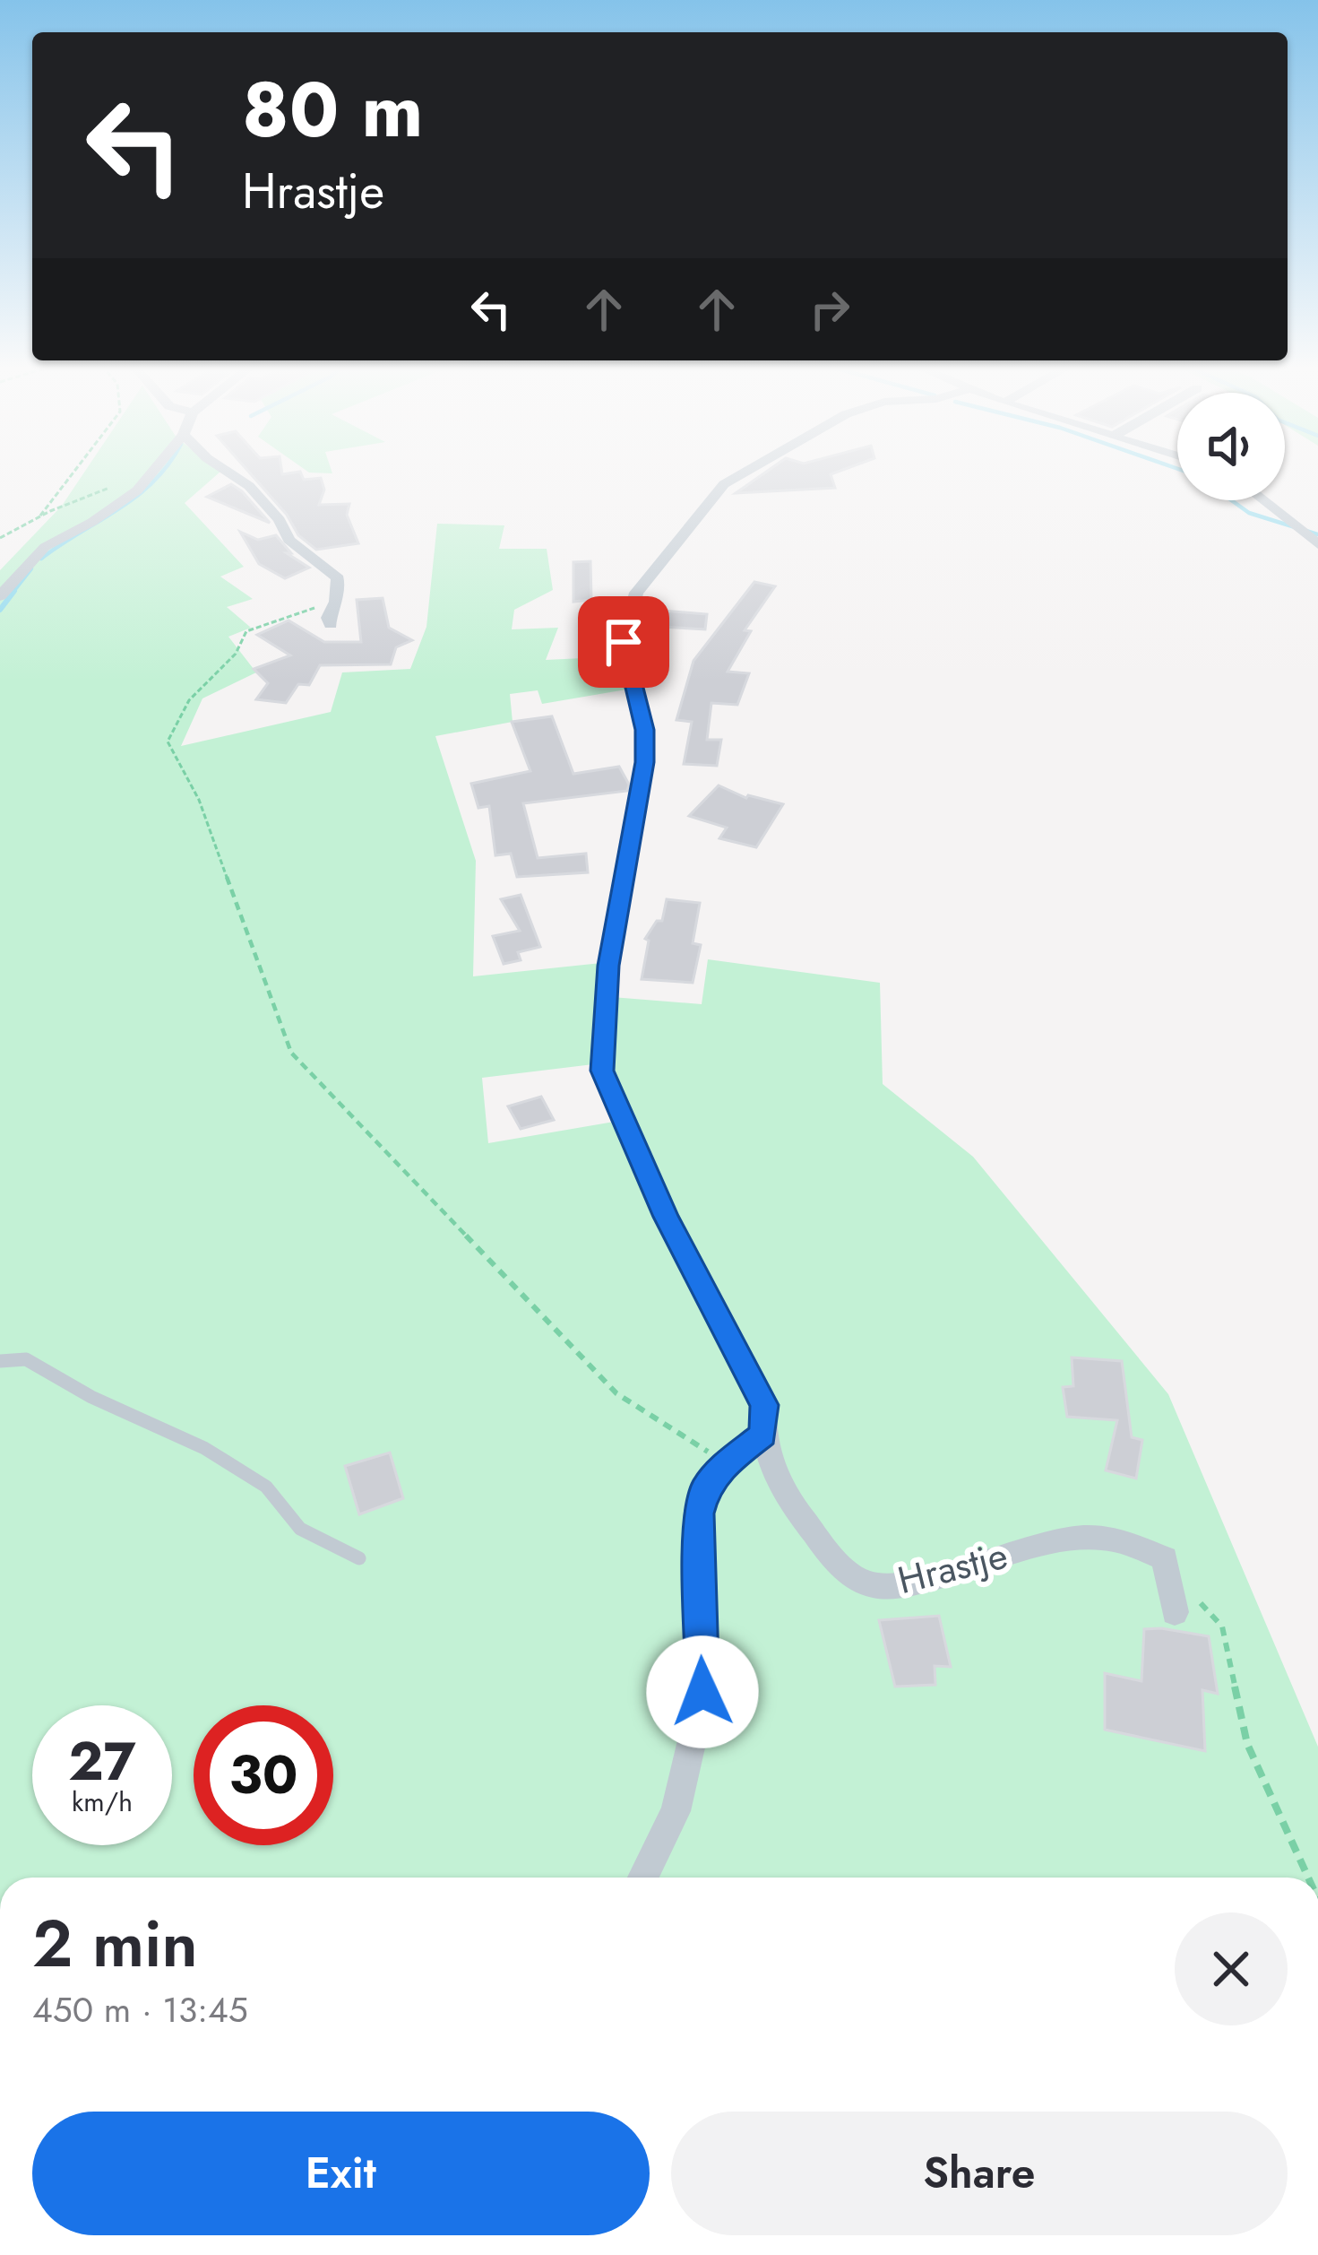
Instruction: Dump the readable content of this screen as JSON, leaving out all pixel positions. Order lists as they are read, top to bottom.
{
  "streets": {
    "street": ["Hrastje"]
  },
  "page": {
    "turn": ["80 m", "Hrastje"],
    "speed": "27 km/h",
    "limit": "30",
    "heading": ["2 min", "450 m · 13:45"],
    "buttons": ["Exit", "Share"]
  }
}
